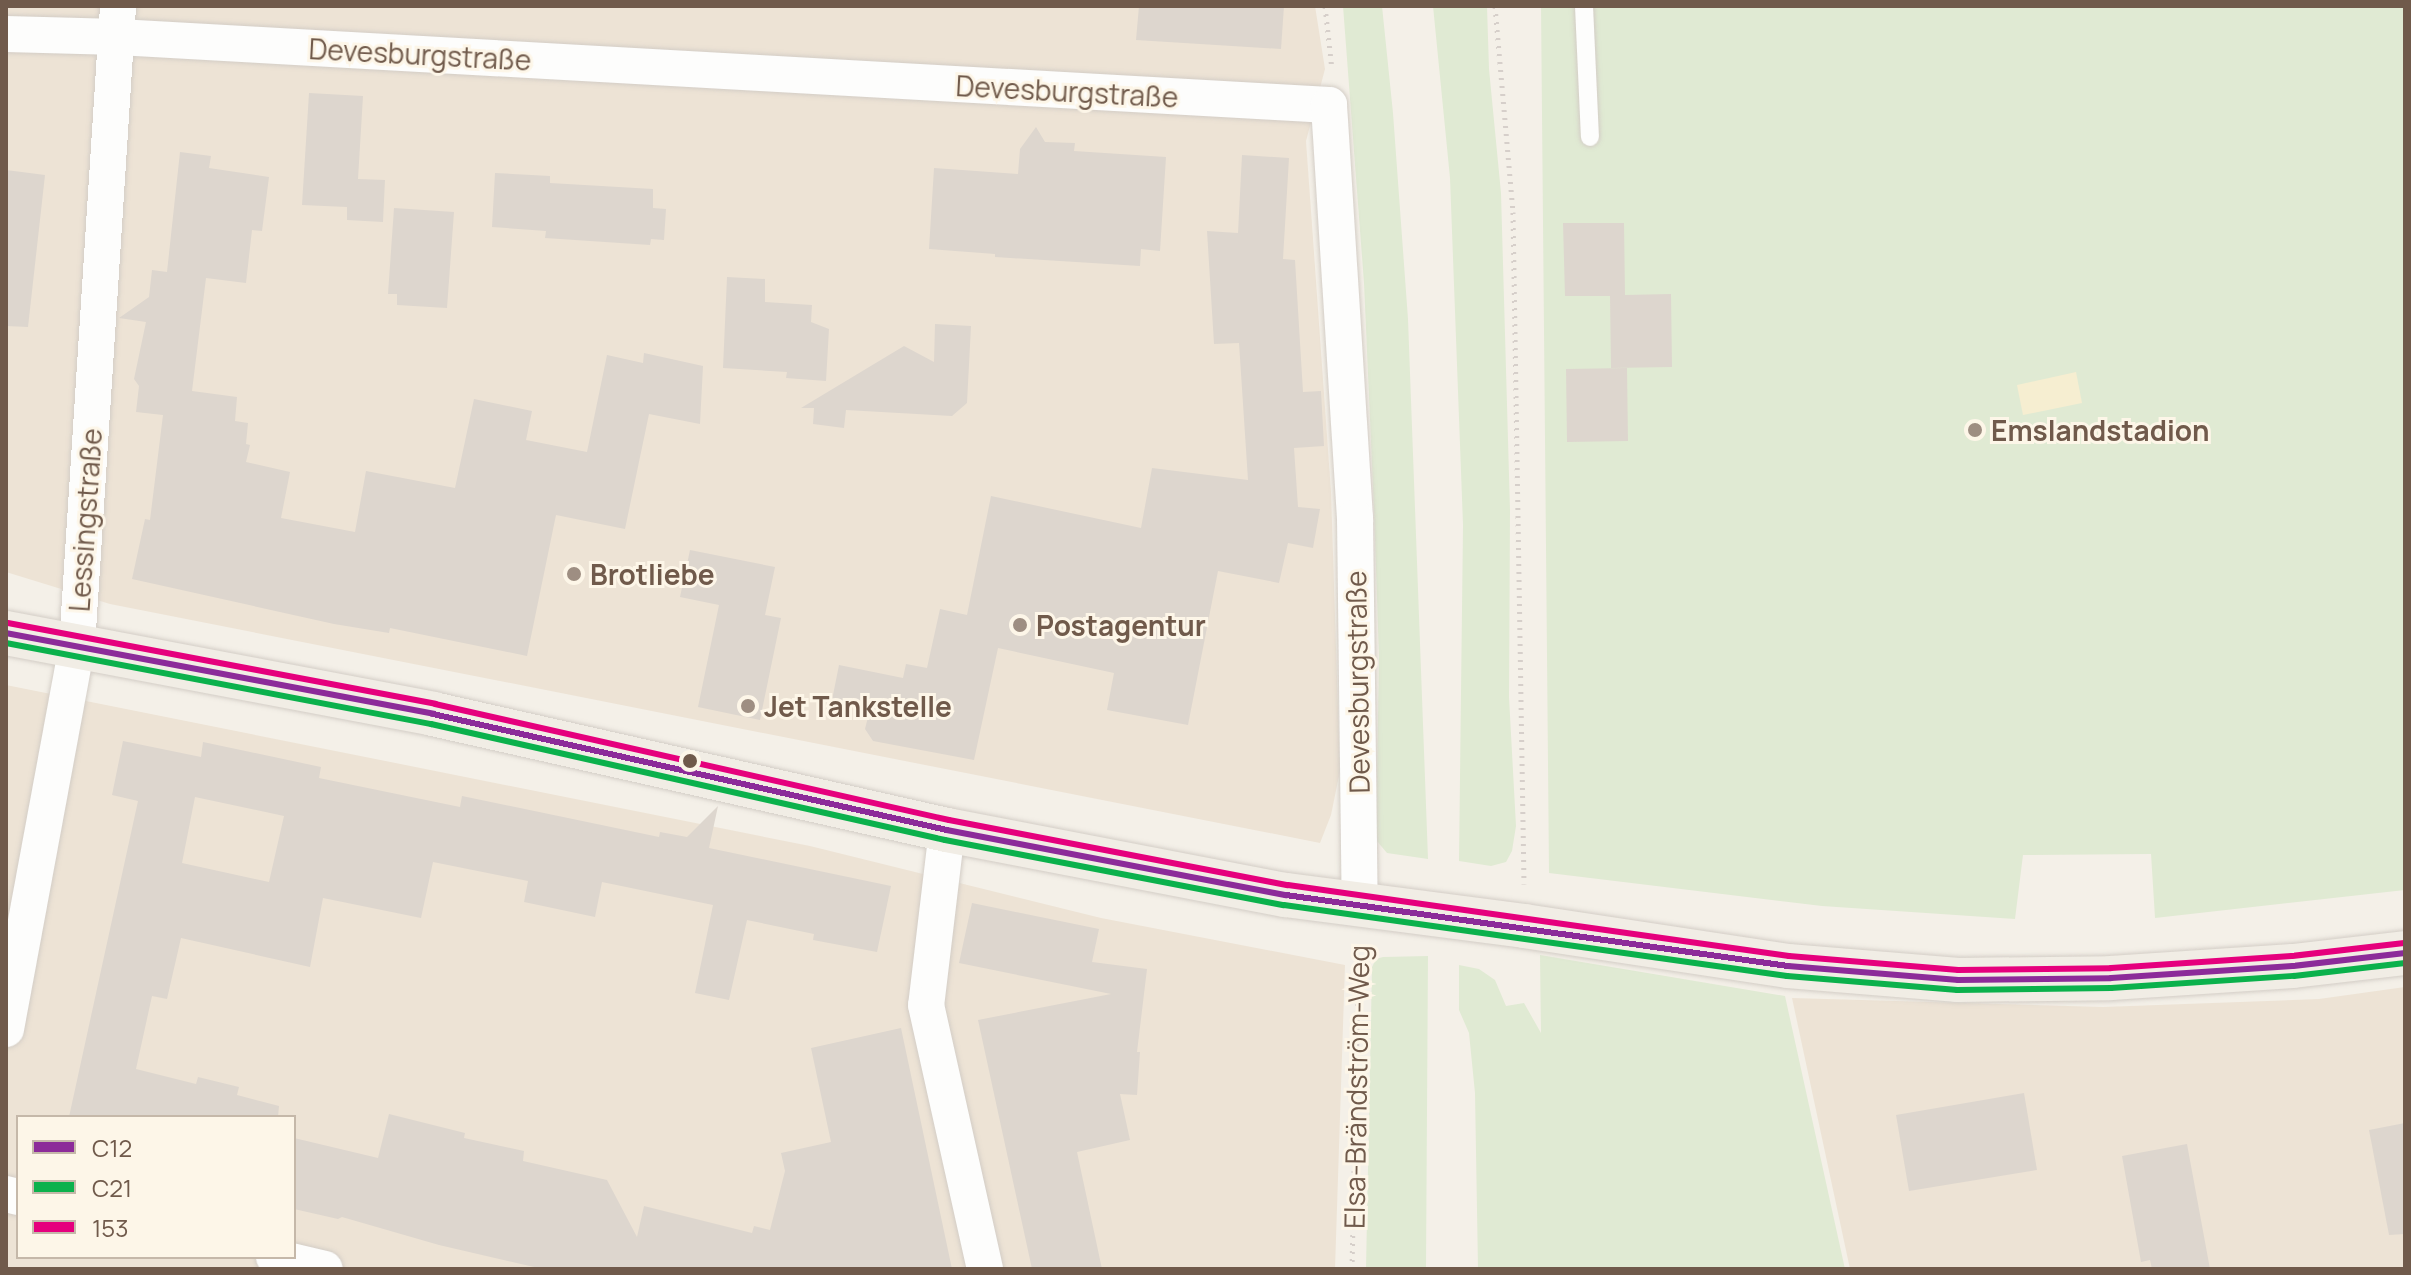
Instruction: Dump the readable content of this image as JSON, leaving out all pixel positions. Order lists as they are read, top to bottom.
{
  "streets": {
    "street": ["Devesburgstraße", "Lessingstraße"],
    "path": ["Elsa-Brändström-Weg"]
  },
  "crossings": [
    ["Devesburgstraße", "Lessingstraße"],
    ["Devesburgstraße", "Elsa-Brändström-Weg"]
  ],
  "places": [
    "Emslandstadion",
    "Brotliebe",
    "Postagentur",
    "Jet Tankstelle"
  ],
  "lines": ["transit line 153", "transit line C12", "transit line C21"],
  "legend": ["C12", "C21", "153"]
}
